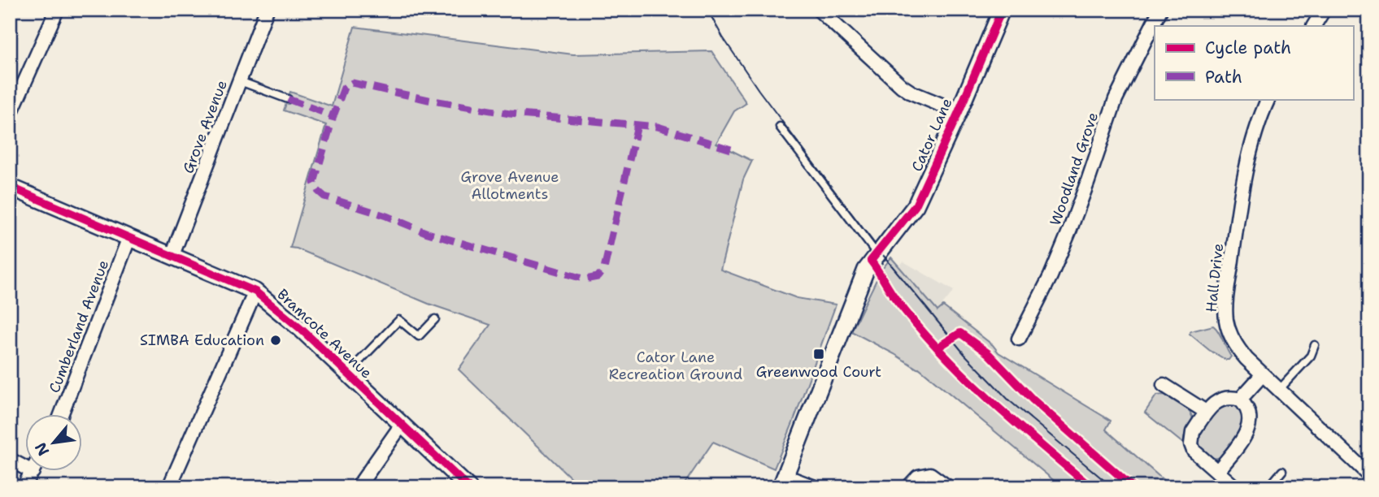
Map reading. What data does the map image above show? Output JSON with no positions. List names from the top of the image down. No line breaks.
{"streets":{"street":["Grove Avenue","Cator Lane","Woodland Grove","Hall Drive","Cumberland Avenue","Bramcote Avenue"]},"crossings":[["Grove Avenue","Bramcote Avenue"],["Cumberland Avenue","Bramcote Avenue"]],"parks":["Grove Avenue Allotments","Cator Lane Recreation Ground"],"places":{"other":["SIMBA Education"],"transit":["Greenwood Court"]},"legend":["Cycle path","Path"],"north":"bottom left"}
